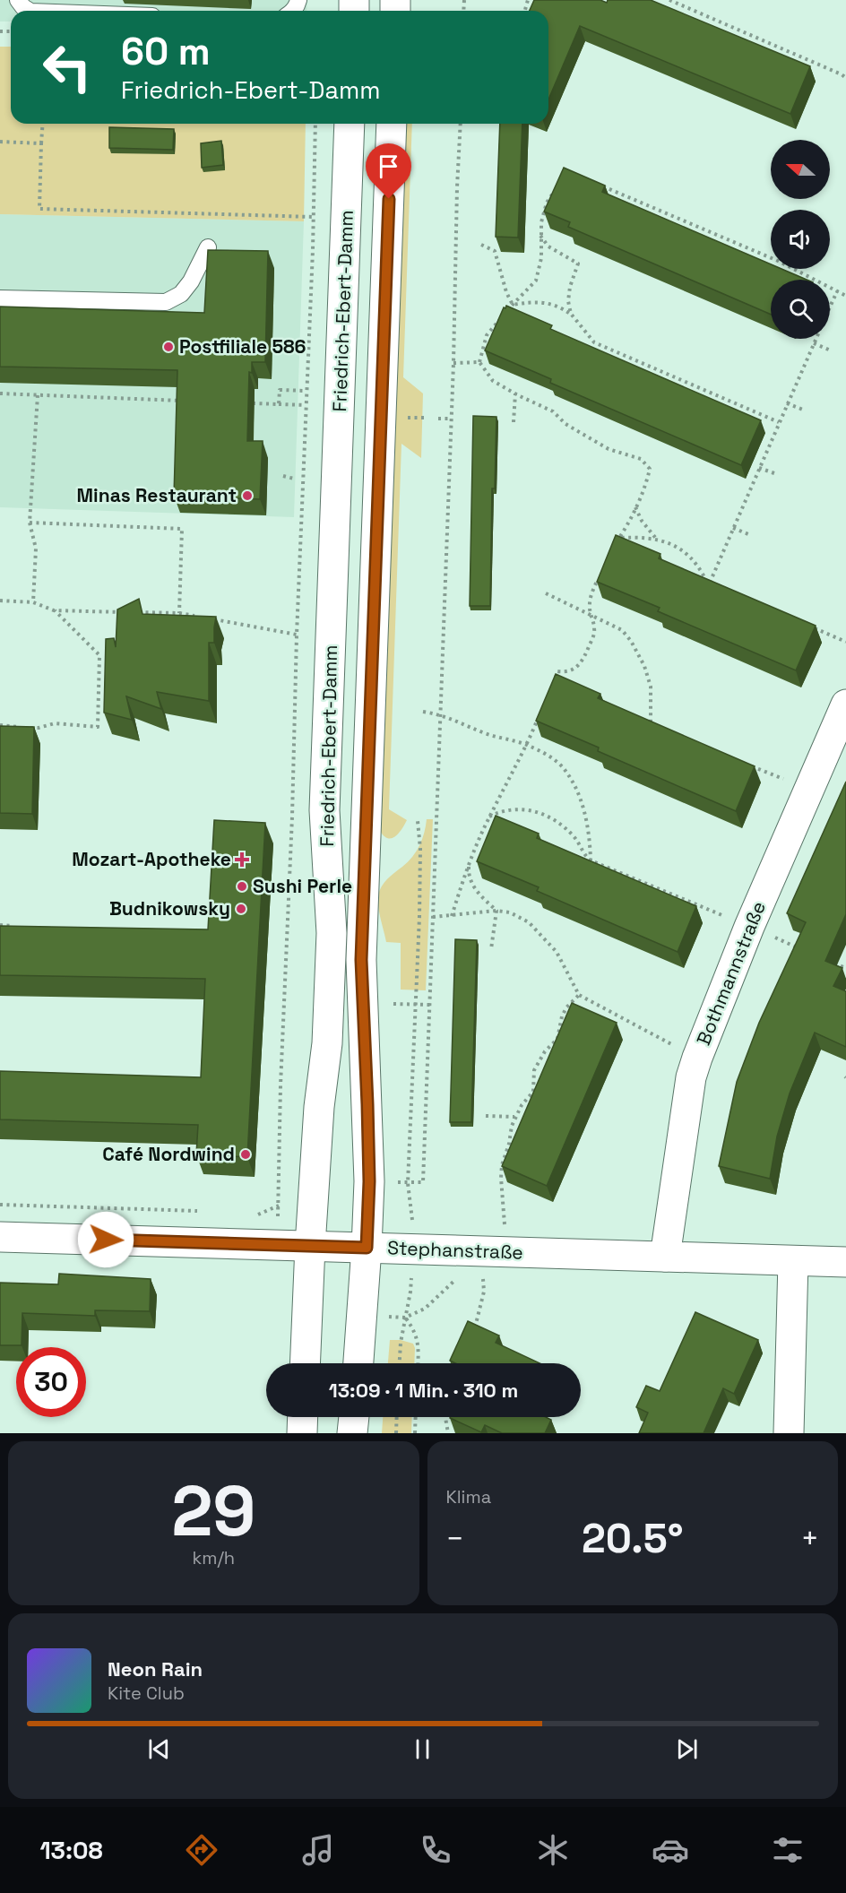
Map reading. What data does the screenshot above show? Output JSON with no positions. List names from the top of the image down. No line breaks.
{"streets":{"main road":["Friedrich-Ebert-Damm","Bothmannstraße","Stephanstraße"]},"crossings":[["Friedrich-Ebert-Damm","Stephanstraße"],["Bothmannstraße","Stephanstraße"]],"places":{"other":["Postfiliale 586","Minas Restaurant","Sushi Perle","Budnikowsky","Café Nordwind"],"health":["Mozart-Apotheke"]},"north":"left","page":{"turn":["60 m","Friedrich-Ebert-Damm"],"limit":"30","trip":"13:09 · 1 Min. · 310 m","tile":[["29","km/h"],"Klima"],"heat":["−","20.5°","+"],"song":["Neon Rain","Kite Club"],"tabs":"13:08"}}
